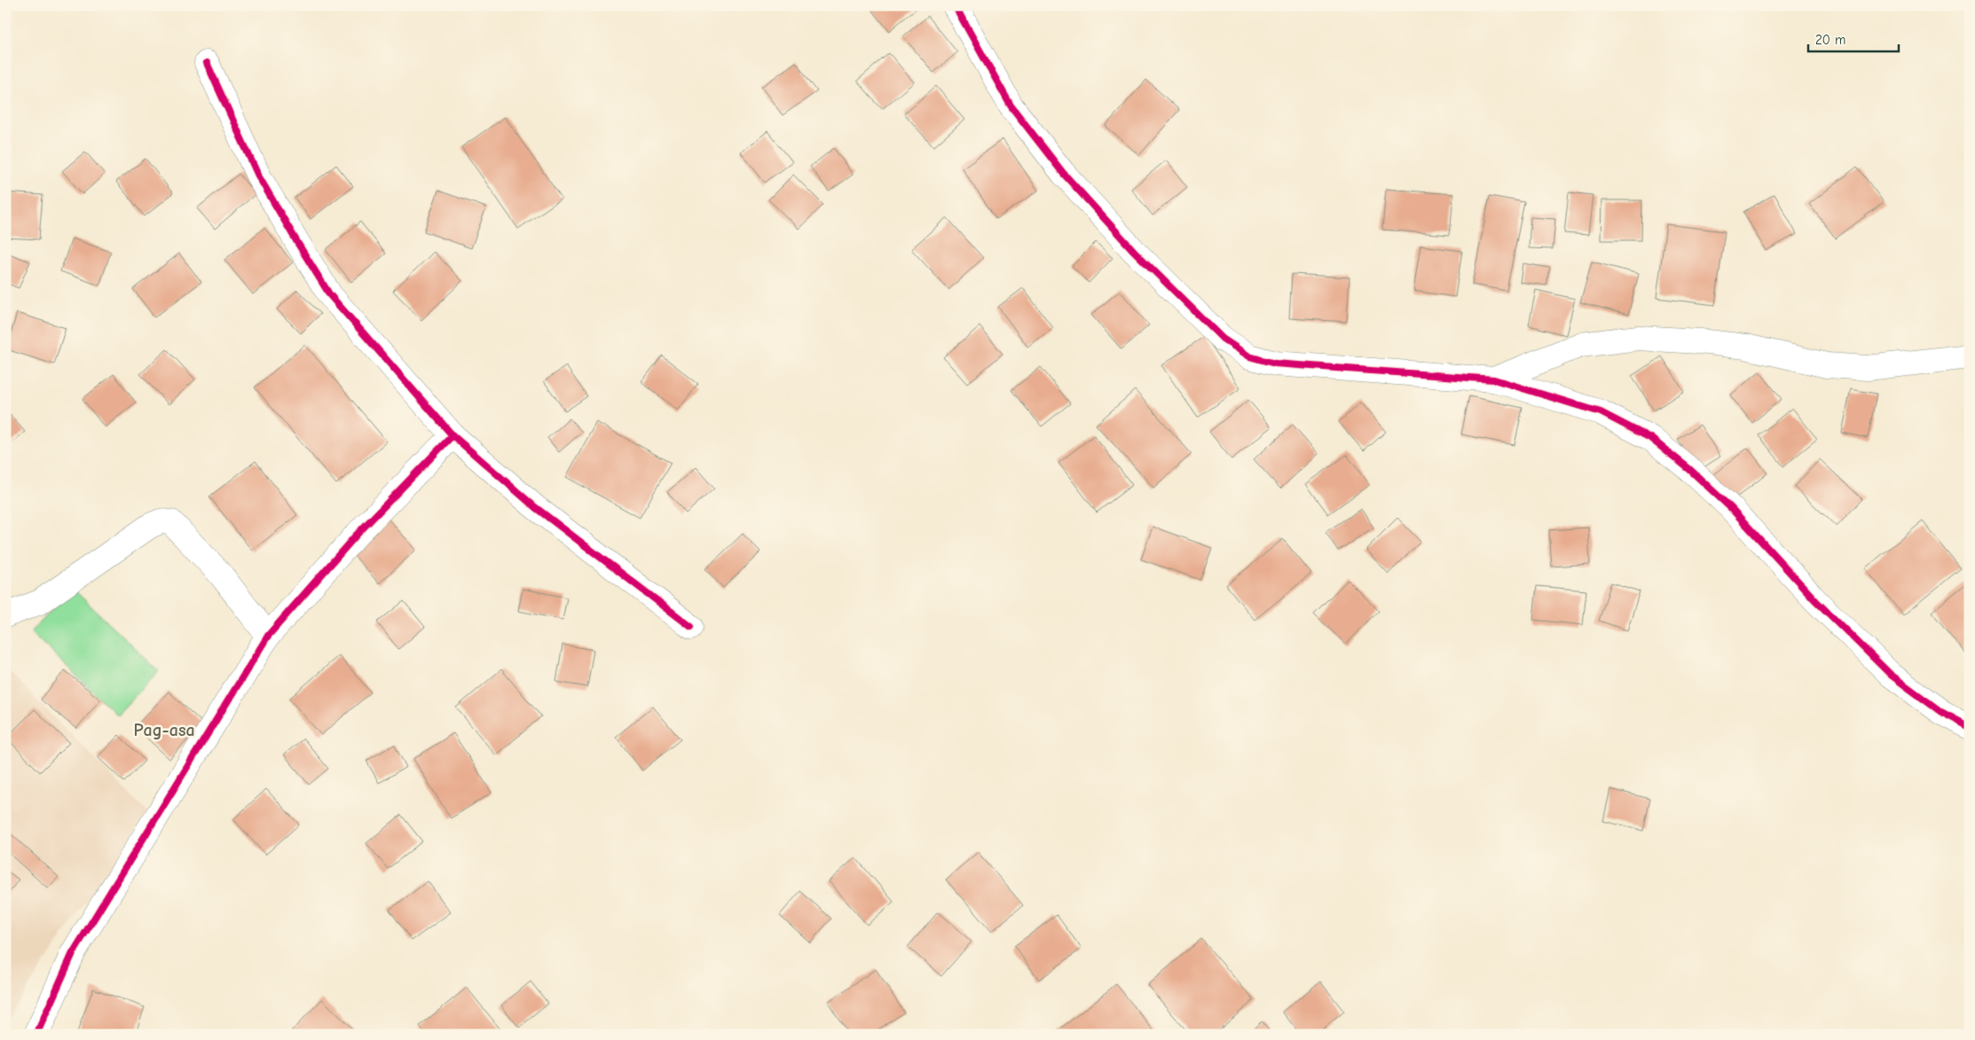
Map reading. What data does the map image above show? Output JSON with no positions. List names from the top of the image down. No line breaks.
{"districts":["Pag-asa"],"scale_bar":"20 m"}
